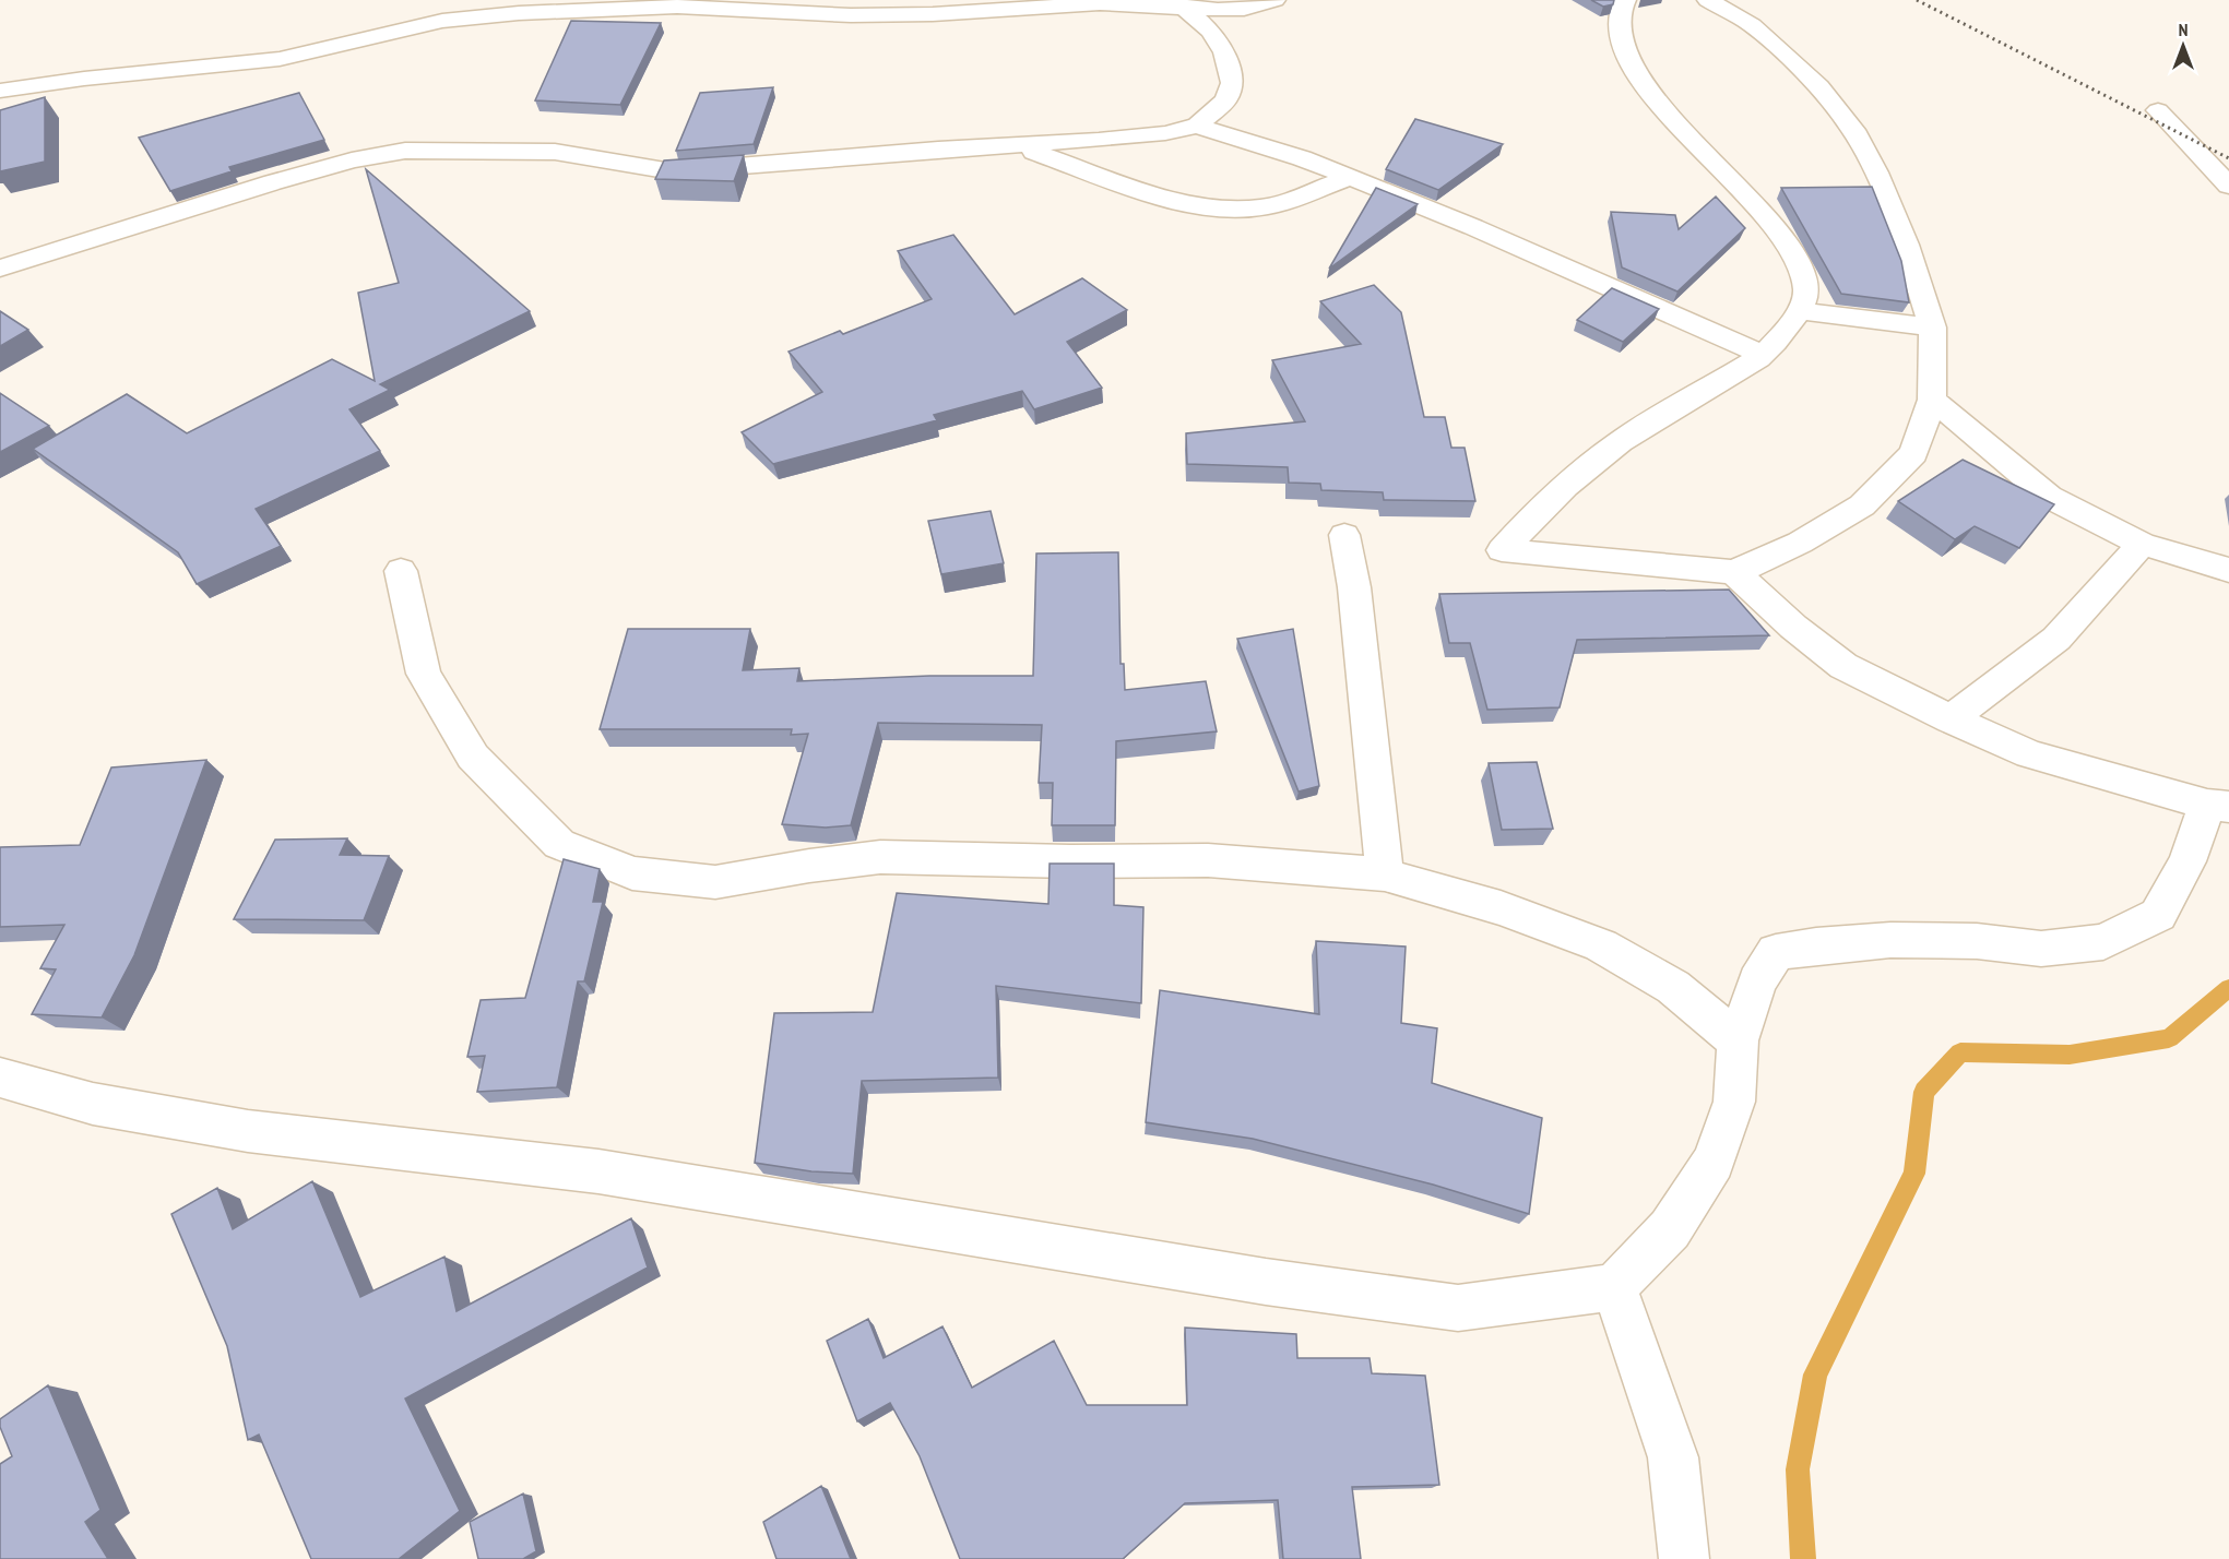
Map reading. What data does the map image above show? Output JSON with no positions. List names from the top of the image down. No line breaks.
{"north":"top"}
